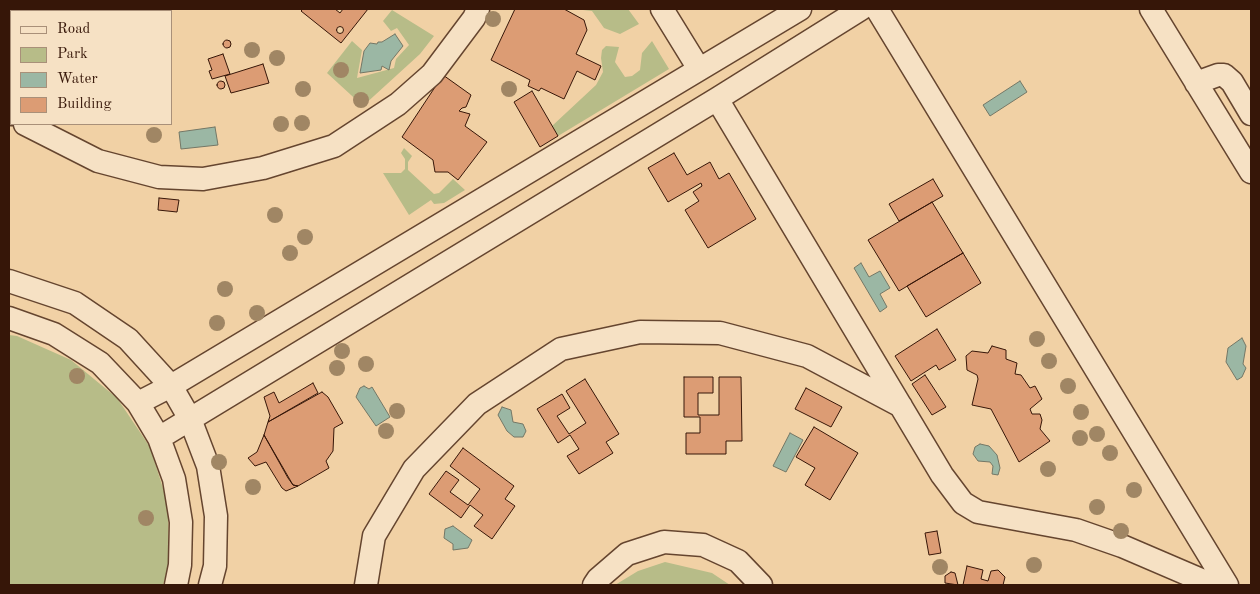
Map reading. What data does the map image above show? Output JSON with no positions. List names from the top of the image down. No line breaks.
{"legend":["Road","Park","Water","Building"]}
